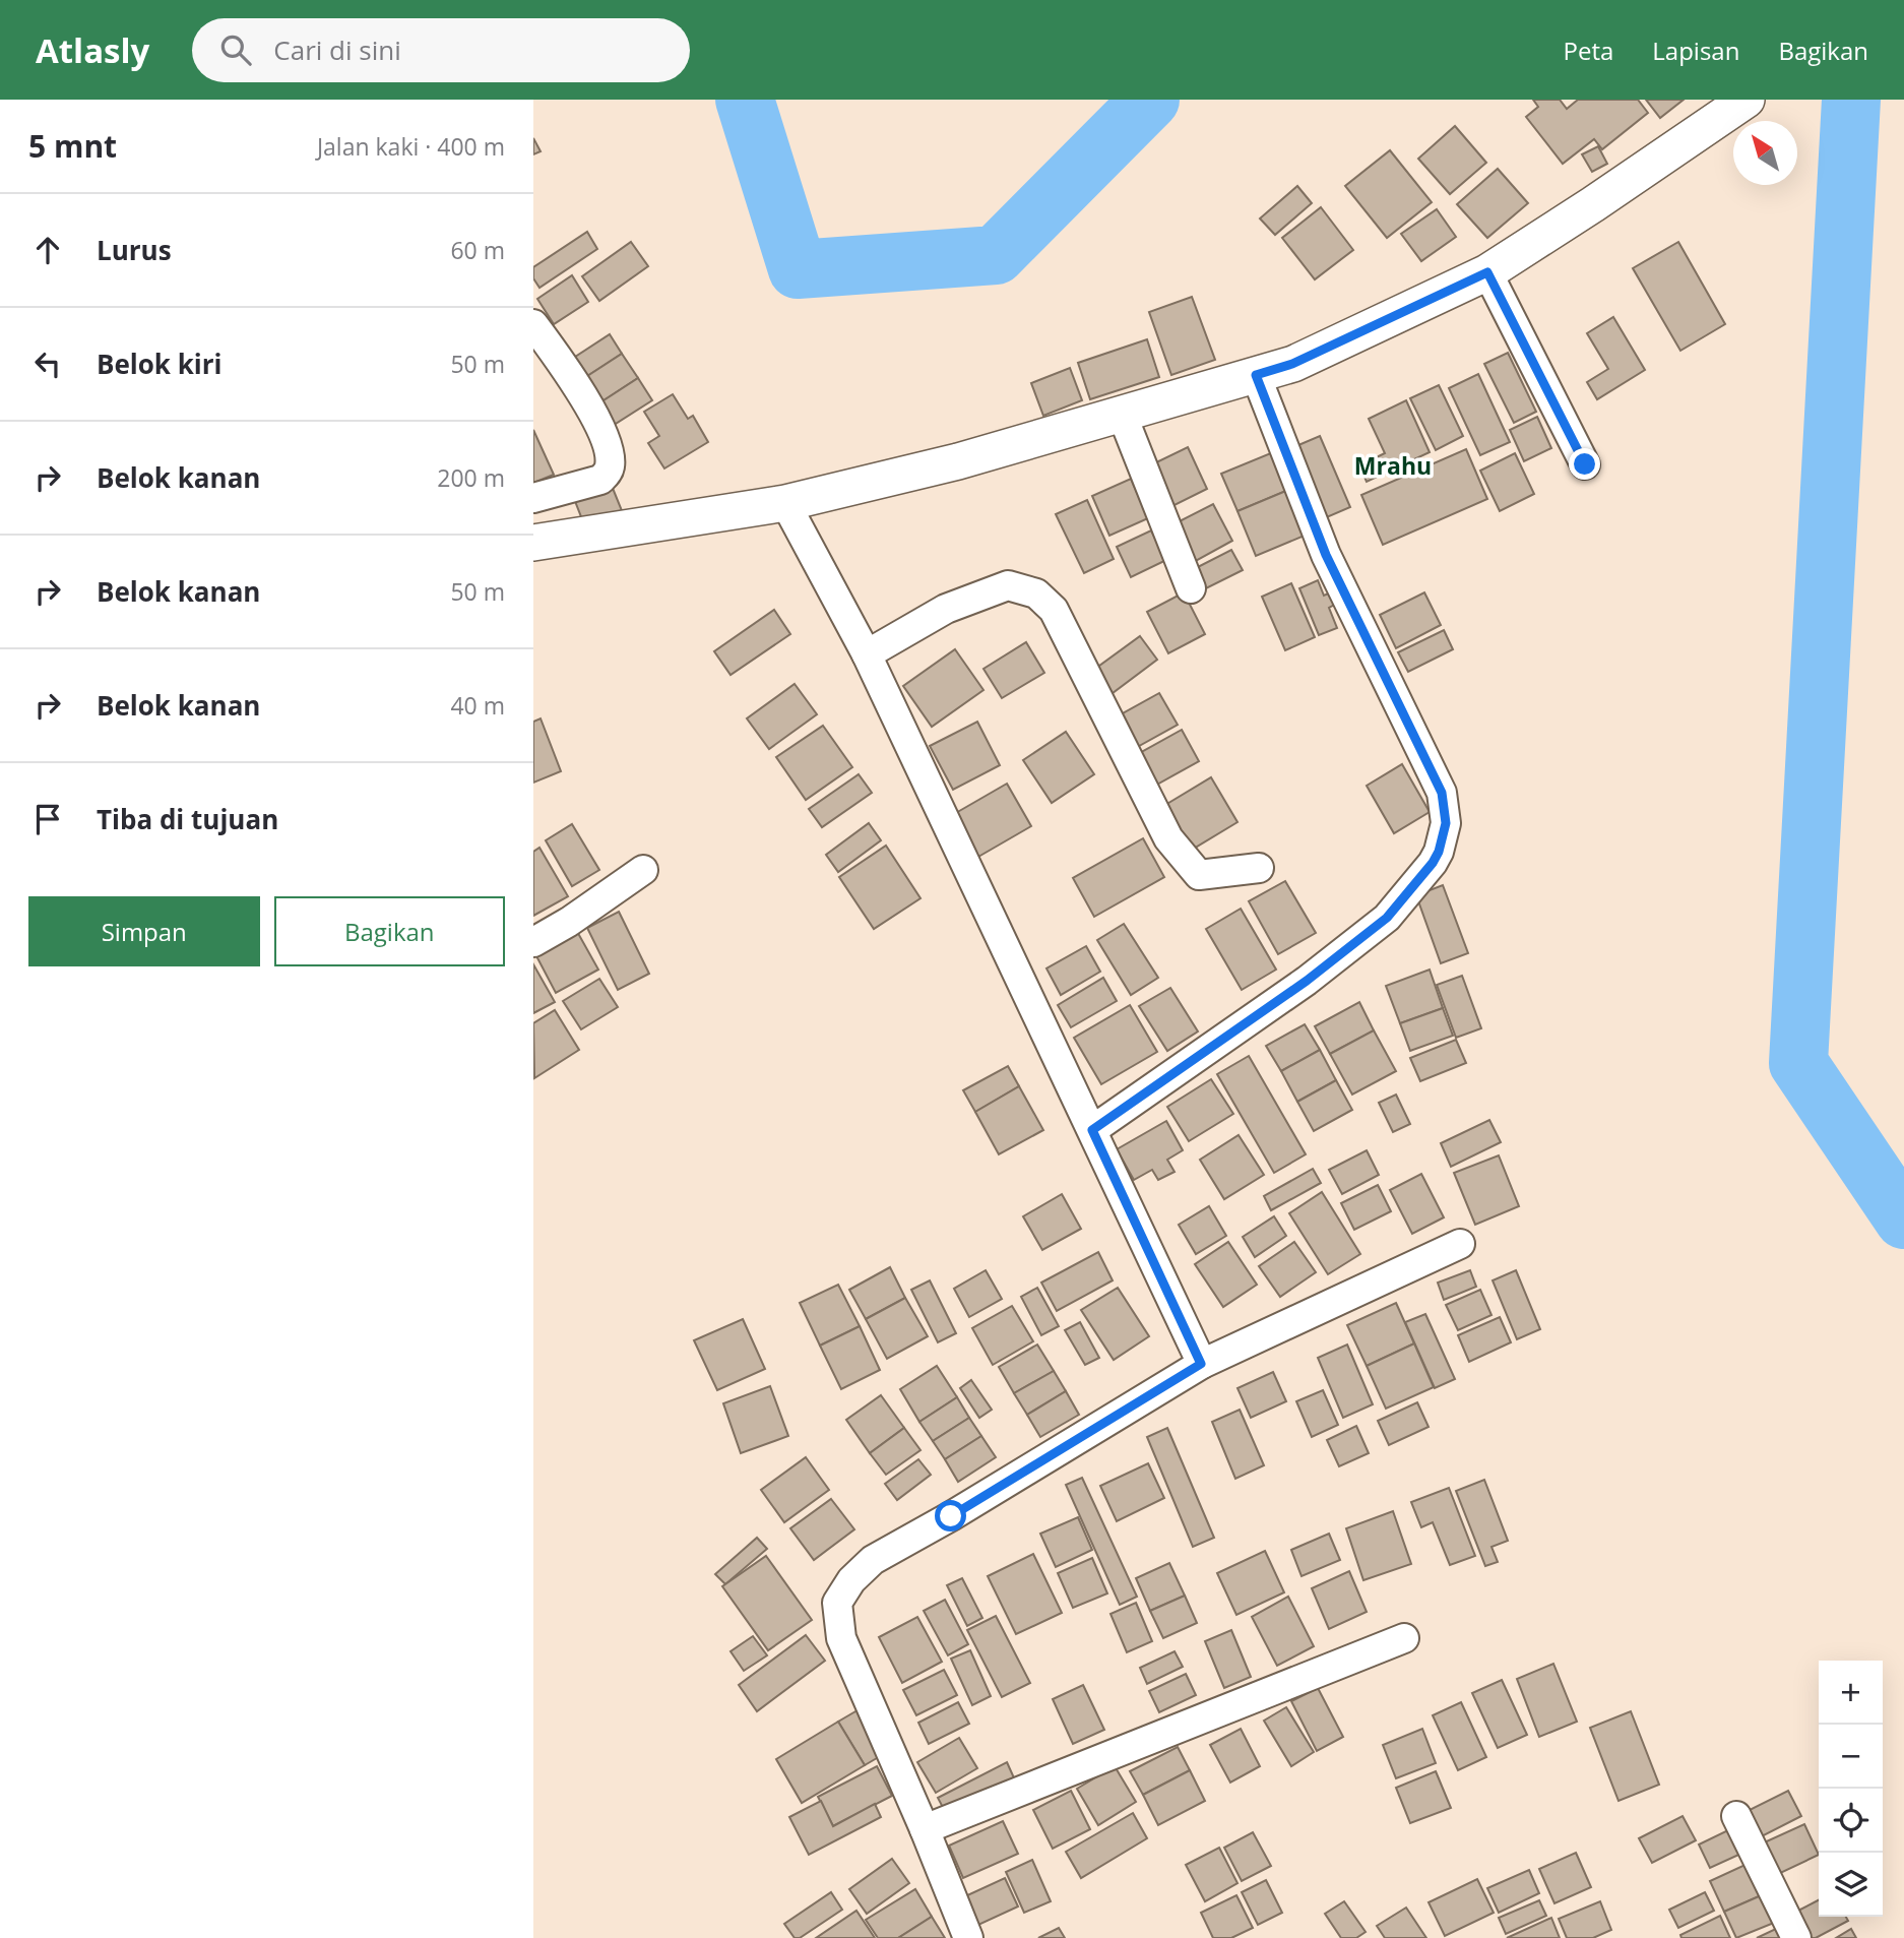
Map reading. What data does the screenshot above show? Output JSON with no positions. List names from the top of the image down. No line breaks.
{"districts":["Mrahu"],"north":"top left","page":{"header":"Atlasly","search":"Cari di sini","nav":["Peta","Lapisan","Bagikan"],"heading":["5 mnt","Jalan kaki · 400 m"],"list":[["Lurus","60 m"],["Belok kiri","50 m"],["Belok kanan","200 m"],["Belok kanan","50 m"],["Belok kanan","40 m"],"Tiba di tujuan"],"buttons":["Simpan","Bagikan"],"map_buttons":["+","−"]}}
